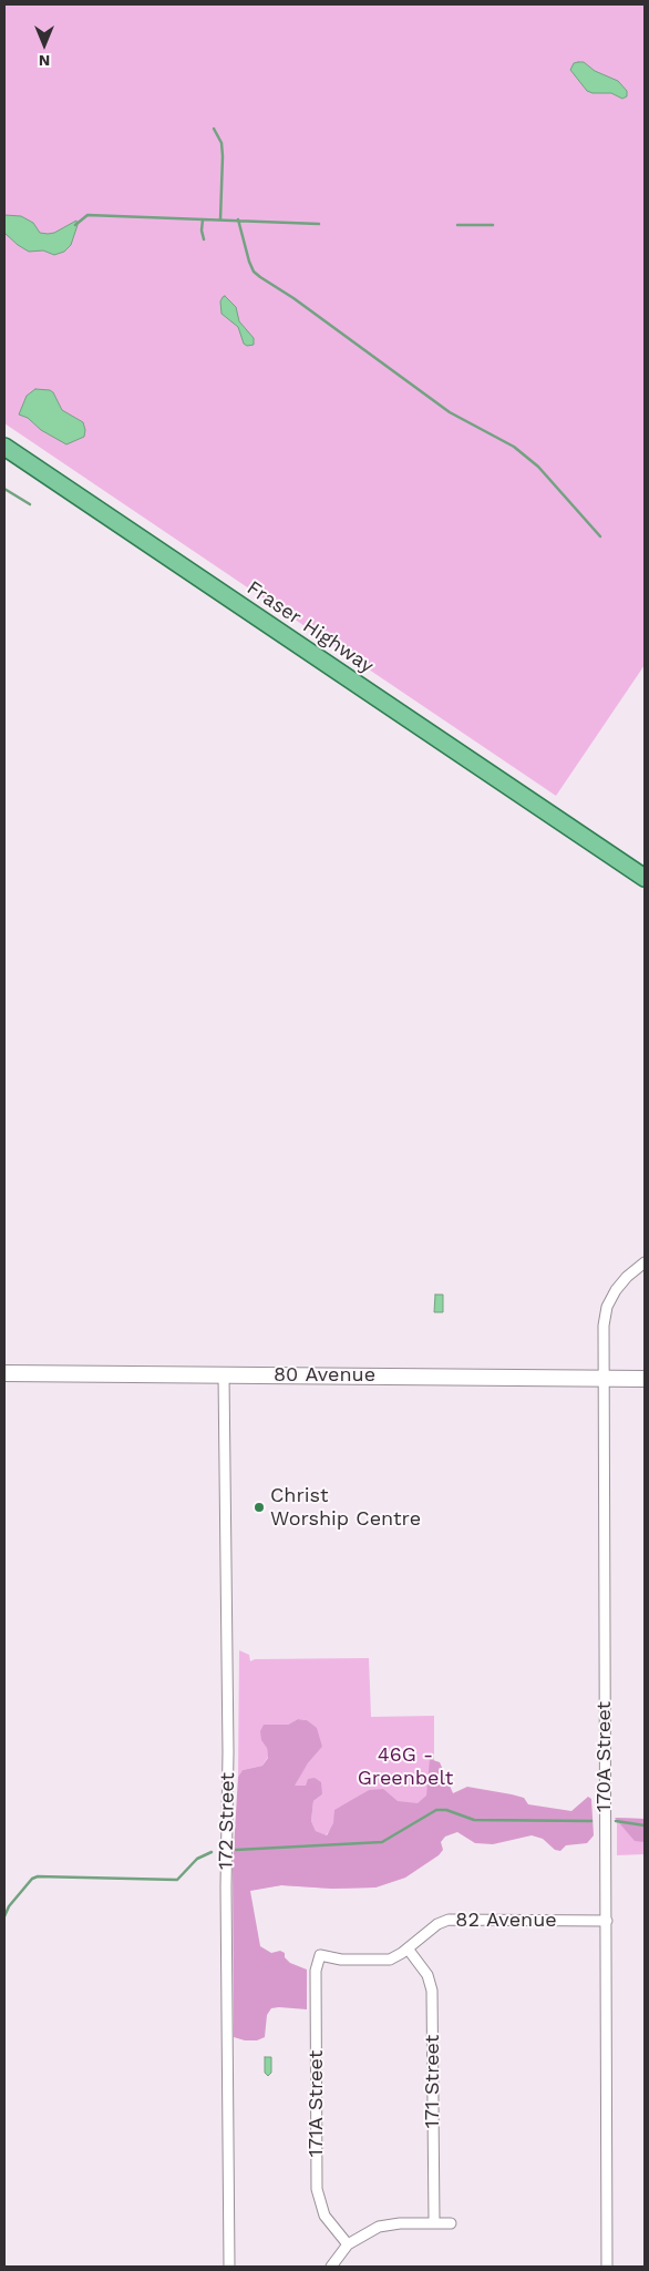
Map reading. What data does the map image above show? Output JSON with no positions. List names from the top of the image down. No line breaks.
{"streets":{"main road":["Fraser Highway","80 Avenue"],"street":["170A Street","172 Street","82 Avenue","171 Street","171A Street"]},"crossings":[["80 Avenue","170A Street"],["80 Avenue","172 Street"],["170A Street","82 Avenue"],["82 Avenue","171 Street"],["82 Avenue","171A Street"]],"parks":["46G - Greenbelt"],"places":["Christ Worship Centre"],"north":"bottom"}
